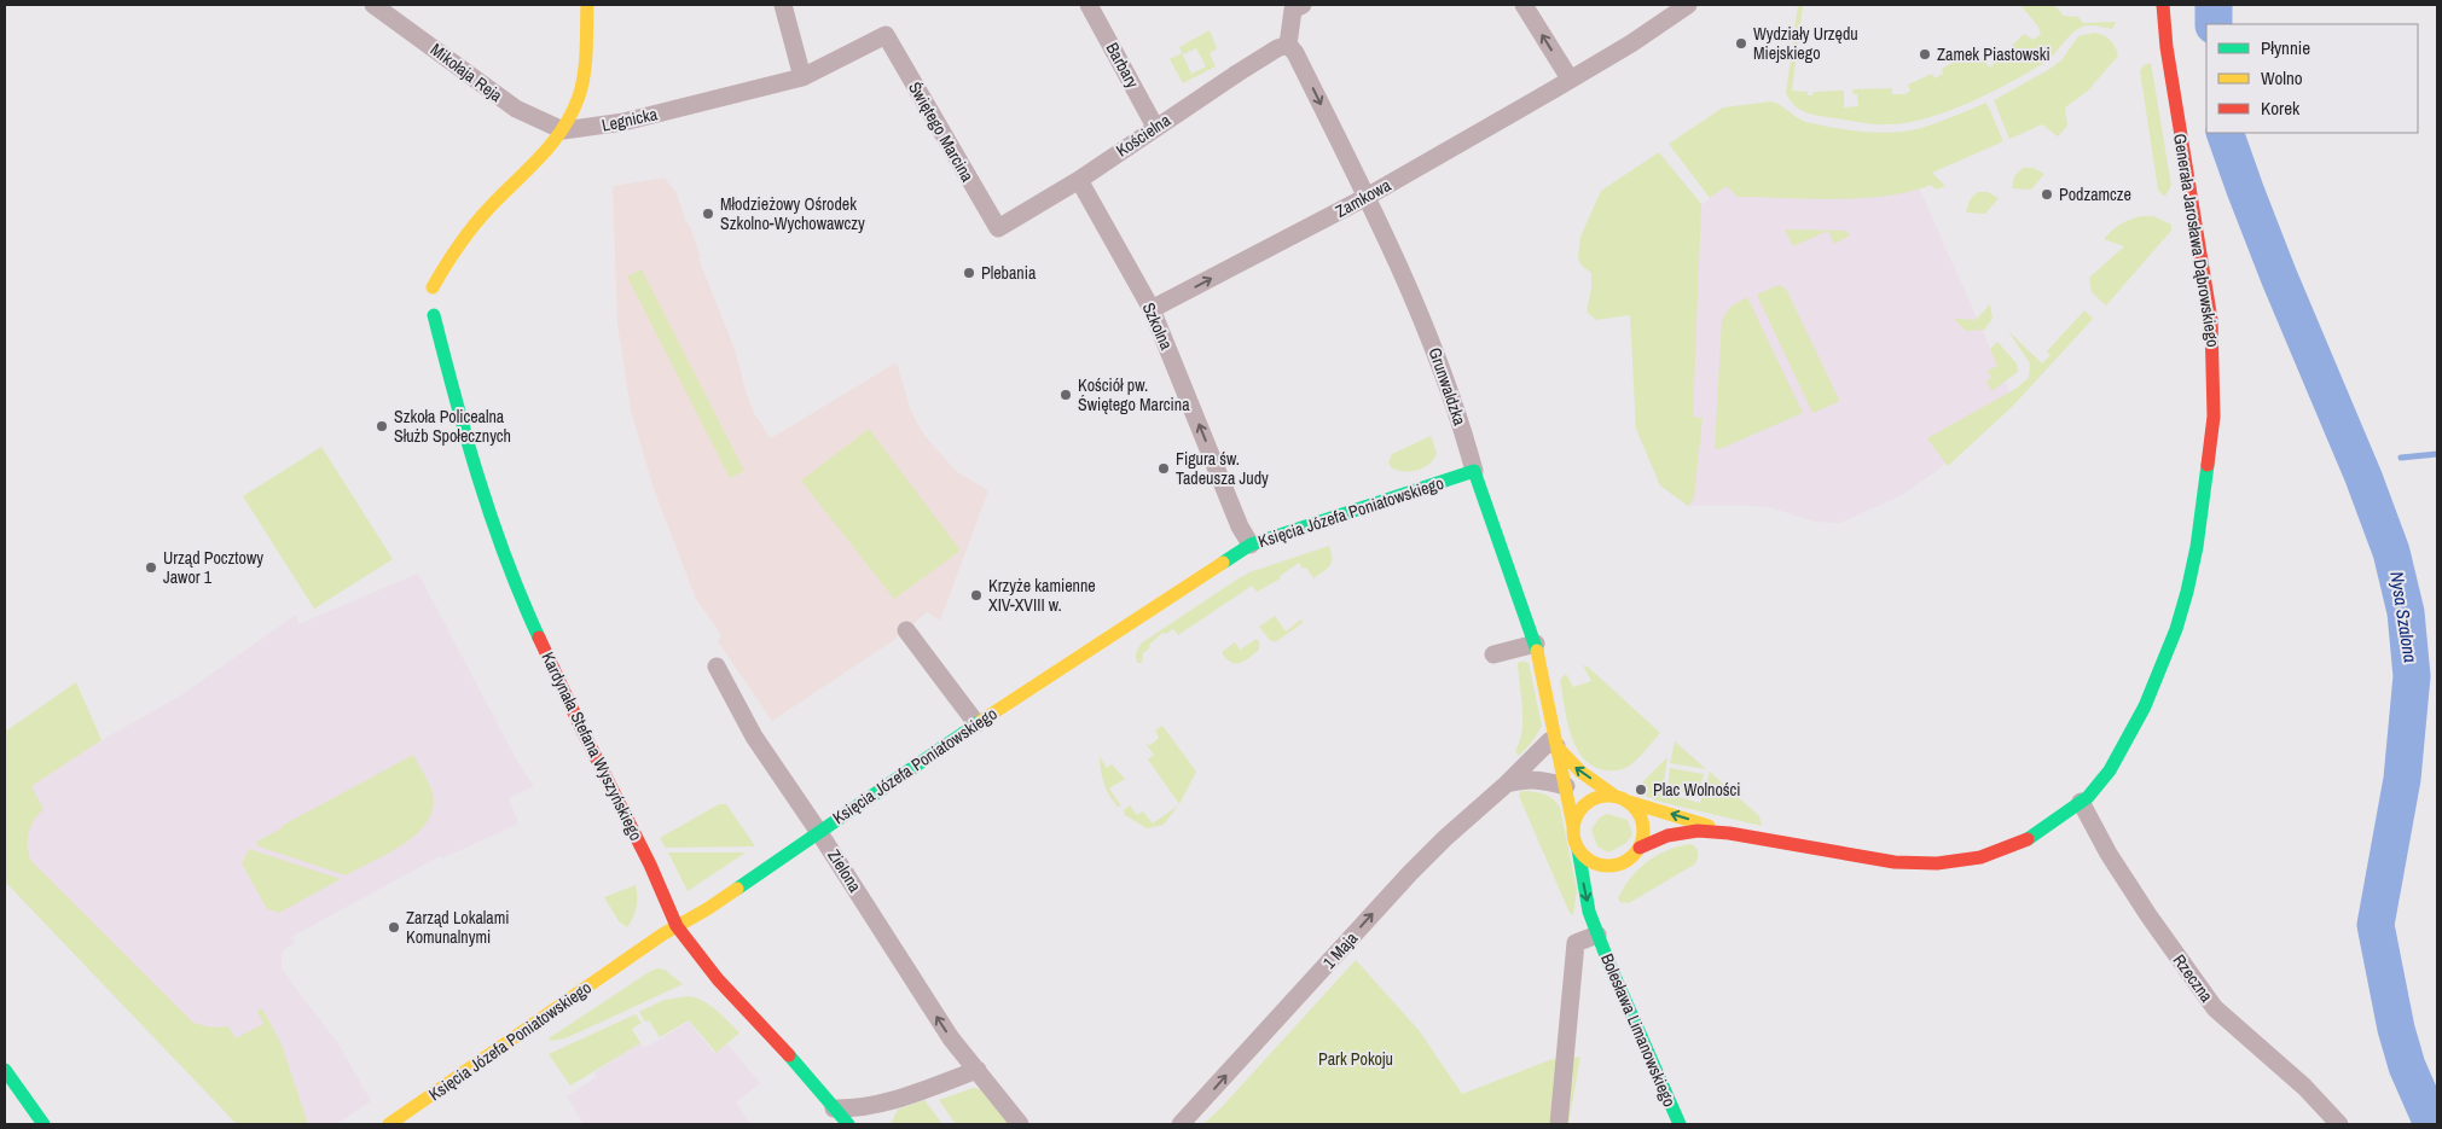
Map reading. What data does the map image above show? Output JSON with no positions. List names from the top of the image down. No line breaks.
{"streets":{"street":["Barbary","Mikołaja Reja","Legnicka","Świętego Marcina","Kościelna","Zamkowa","Generała Jarosława Dąbrowskiego","Szkolna","Grunwaldzka","Księcia Józefa Poniatowskiego","Kardynała Stefana Wyszyńskiego","Zielona","1 Maja","Rzeczna","Bolesława Limanowskiego"]},"crossings":[["Barbary","Kościelna"],["Mikołaja Reja","Legnicka"],["Legnicka","Świętego Marcina"],["Świętego Marcina","Kościelna"],["Kościelna","Szkolna"],["Kościelna","Grunwaldzka"],["Zamkowa","Szkolna"],["Zamkowa","Grunwaldzka"],["Generała Jarosława Dąbrowskiego","Rzeczna"],["Szkolna","Księcia Józefa Poniatowskiego"],["Grunwaldzka","Księcia Józefa Poniatowskiego"],["Grunwaldzka","1 Maja"],["Księcia Józefa Poniatowskiego","Kardynała Stefana Wyszyńskiego"],["Księcia Józefa Poniatowskiego","Zielona"]],"one_way":["Zamkowa","Szkolna","Zielona","1 Maja"],"water":["Nysa Szalona"],"parks":["Park Pokoju"],"places":["Wydziały Urzędu Miejskiego","Zamek Piastowski","Podzamcze","Młodzieżowy Ośrodek Szkolno-Wychowawczy","Plebania","Kościół pw. Świętego Marcina","Szkoła Policealna Służb Społecznych","Figura św. Tadeusza Judy","Urząd Pocztowy Jawor 1","Krzyże kamienne XIV-XVIII w.","Plac Wolności","Zarząd Lokalami Komunalnymi"],"legend":["Płynnie","Wolno","Korek"]}
